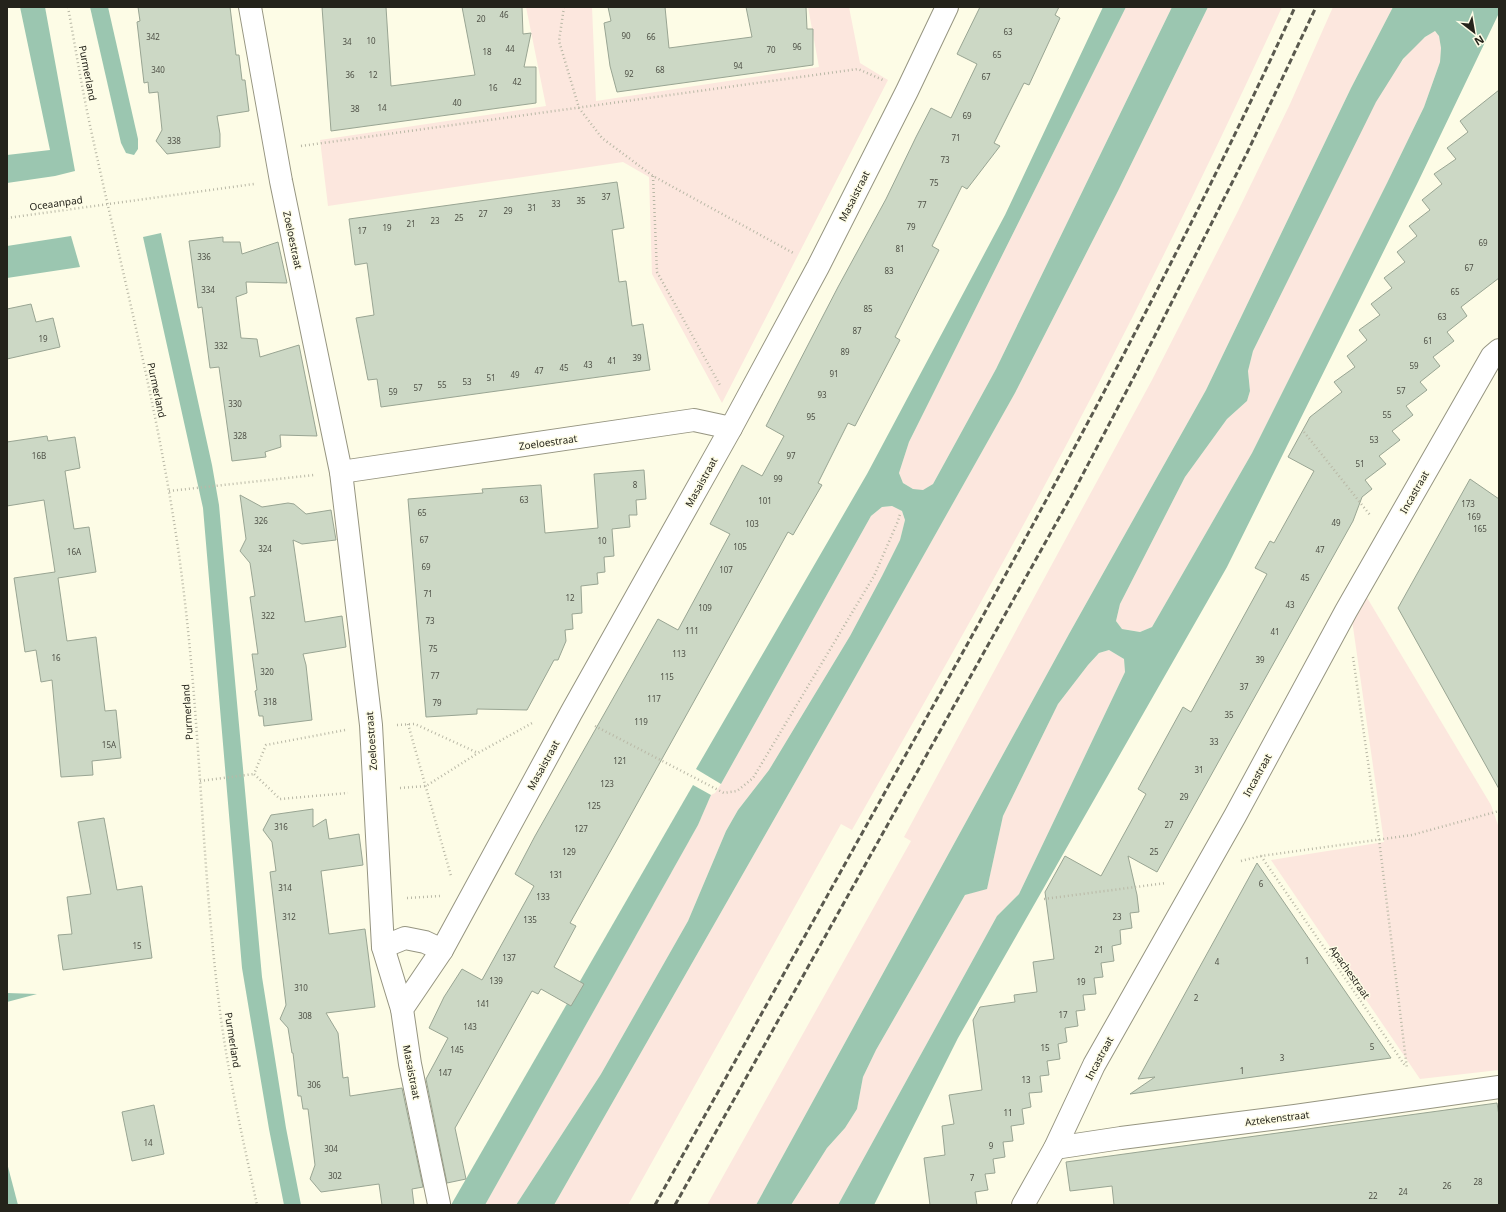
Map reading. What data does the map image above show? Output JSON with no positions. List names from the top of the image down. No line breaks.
{"streets":{"street":["Masaistraat","Zoeloestraat","Incastraat","Aztekenstraat"],"path":["Purmerland","Oceaanpad","Apachestraat"]},"crossings":[["Purmerland","Oceaanpad"],["Masaistraat","Zoeloestraat"],["Oceaanpad","Zoeloestraat"],["Incastraat","Aztekenstraat"],["Apachestraat","Aztekenstraat"]],"house_numbers":["46","20","63","90","342","66","10","34","96","44","70","18","65","94","340","68","92","36","12","67","42","16","40","14","38","69","71","338","73","75","37","35","33","77","31","29","27","25","23","21","79","19","17","69","81","336","67","83","334","65","85","63","87","19","61","332","89","39","41","43","59","45","47","91","49","51","53","55","57","57","59","93","330","55","95","328","53","16B","97","51","99","8","63","101","173","65","169","326","49","103","165","67","10","105","324","47","16A","69","107","45","71","12","43","109","322","73","111","41","75","113","16","39","320","77","115","37","117","318","79","35","119","33","15A","121","31","123","29","125","27","316","127","129","25","131","6","314","133","312","23","135","15","21","137","1","4","139","19","310","2","141","17","308","143","5","15","145","3","1","147","13","306","11","14","9","304","302","7","28","26","24","22"],"north":"bottom right"}
